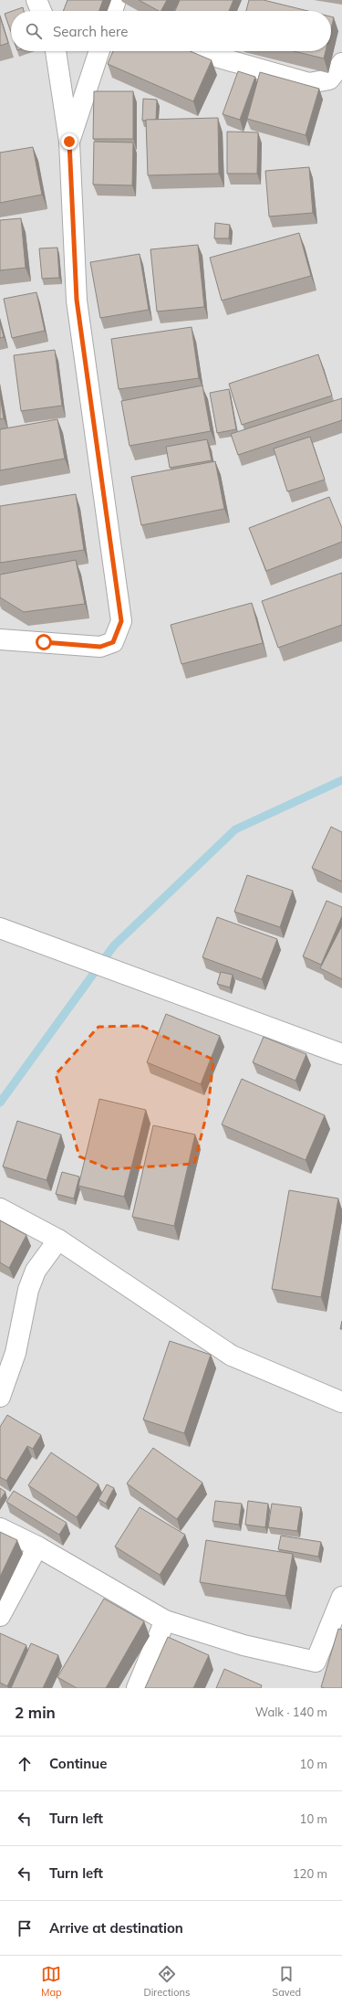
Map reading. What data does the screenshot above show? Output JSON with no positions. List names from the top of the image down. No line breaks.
{"page":{"search":"Search here","heading":["2 min","Walk · 140 m"],"list":[["Continue","10 m"],["Turn left","10 m"],["Turn left","120 m"],"Arrive at destination"],"nav":["Map","Directions","Saved"]}}
